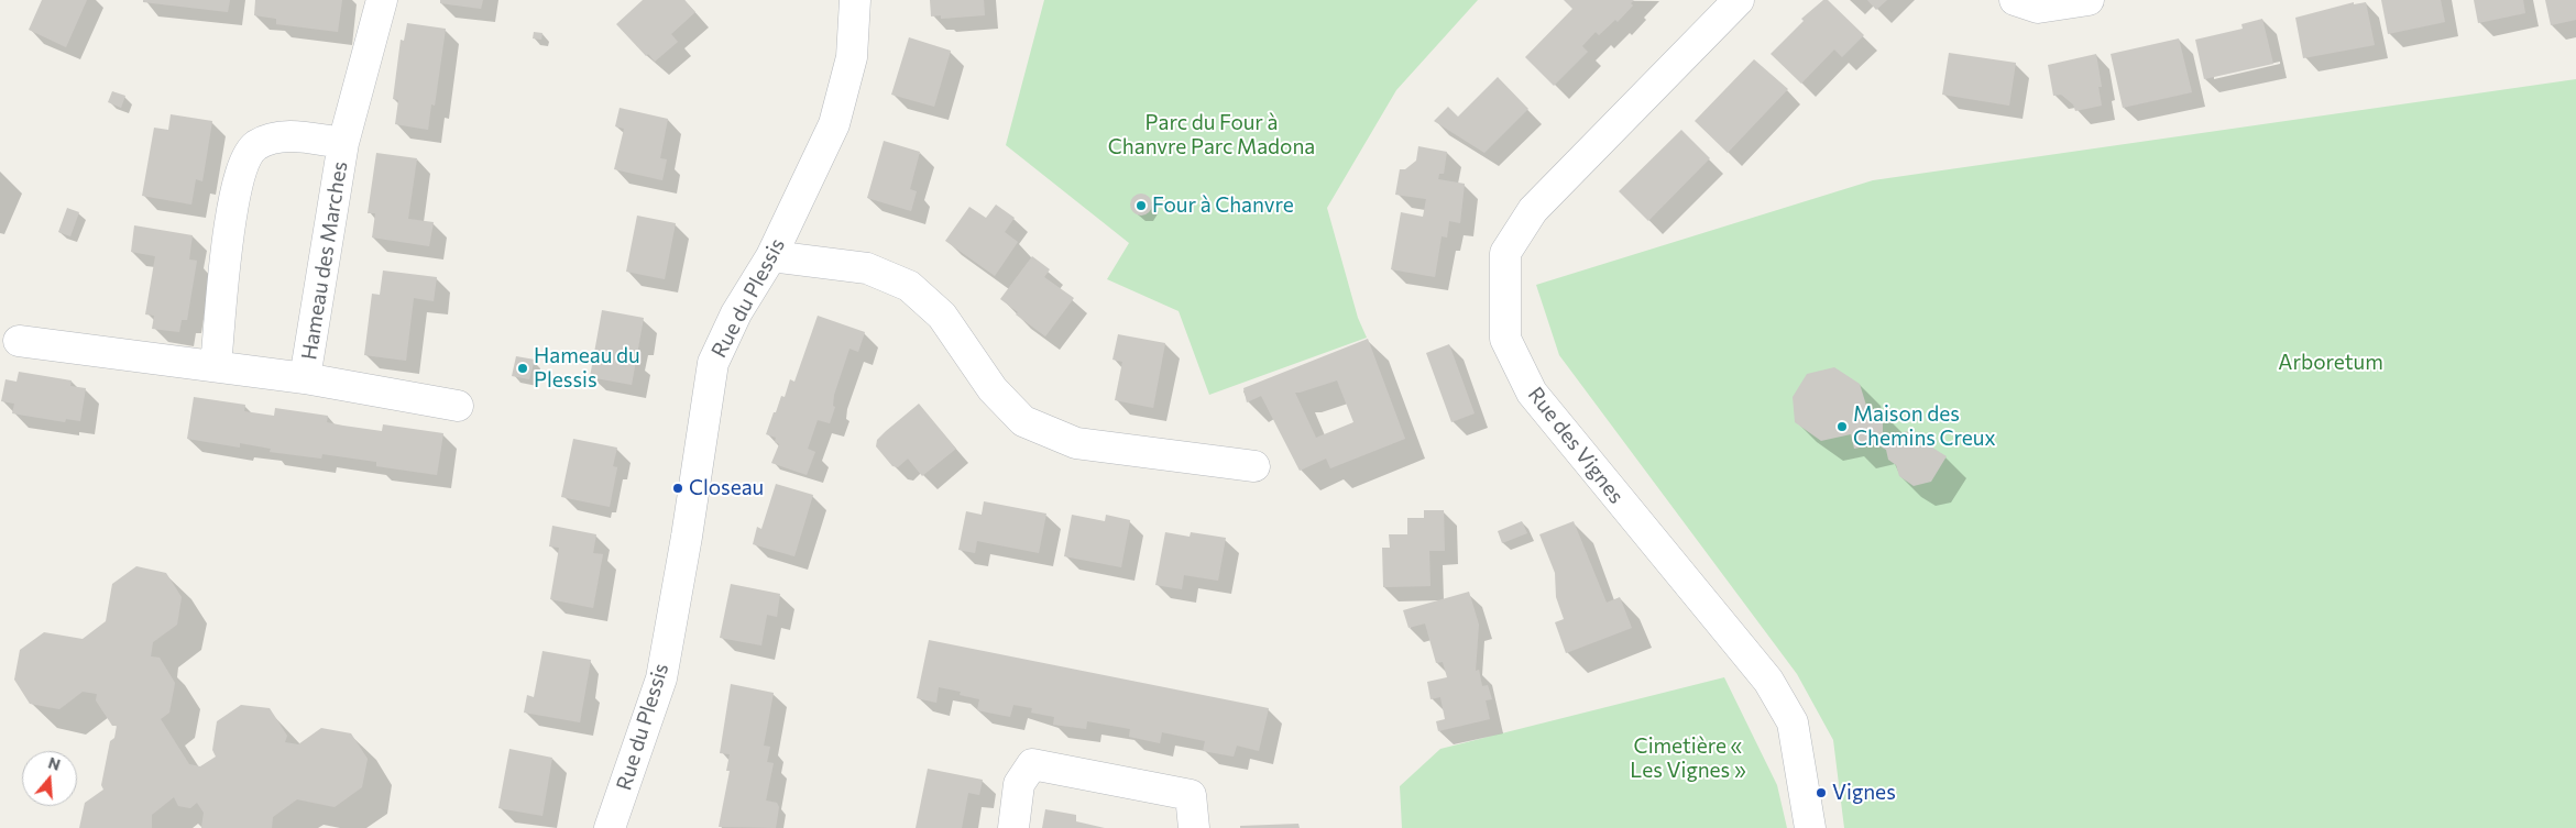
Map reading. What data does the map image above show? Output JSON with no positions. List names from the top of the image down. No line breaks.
{"streets":{"street":["Hameau des Marches","Rue du Plessis","Rue des Vignes"]},"parks":["Parc du Four à Chanvre Parc Madona","Arboretum","Cimetière « Les Vignes »"],"places":["Four à Chanvre","Hameau du Plessis","Maison des Chemins Creux","Closeau","Vignes"],"north":"top"}
